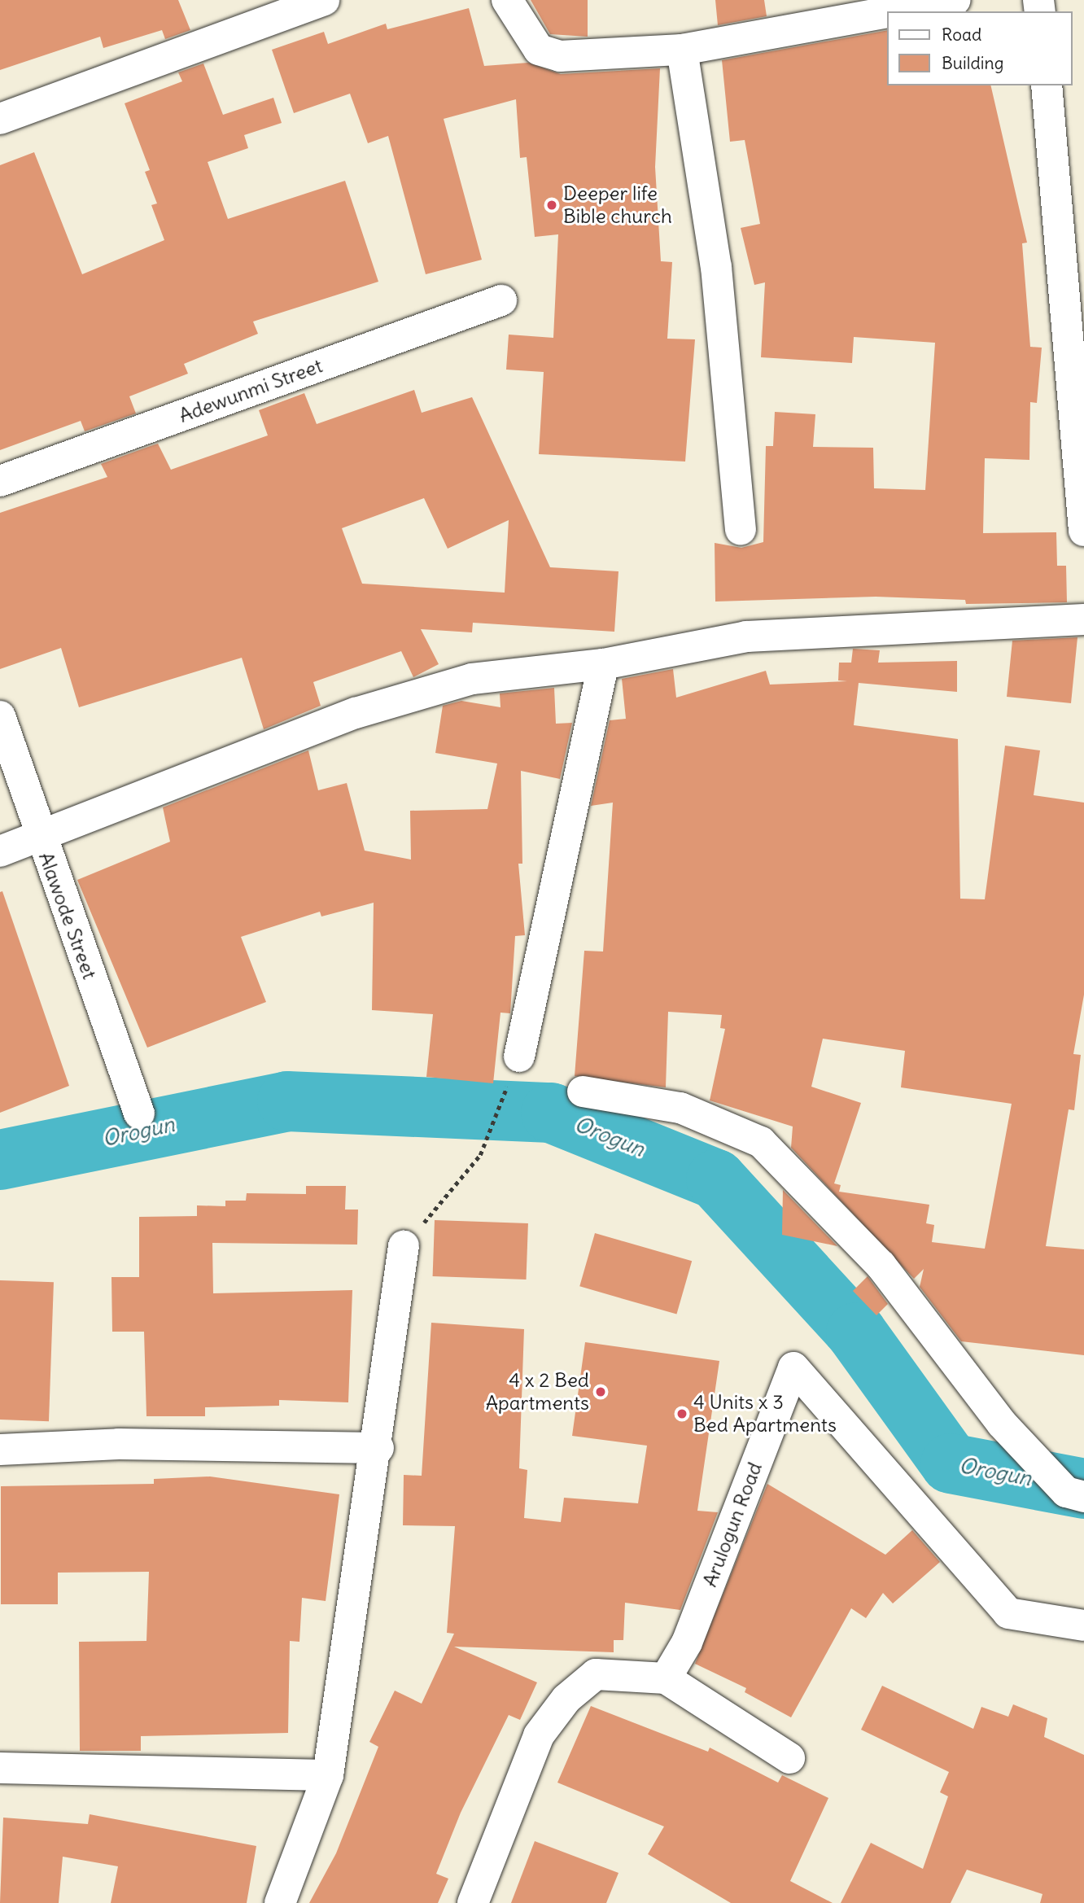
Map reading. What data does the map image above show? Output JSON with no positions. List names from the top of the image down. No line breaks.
{"streets":{"street":["Adewunmi Street","Alawode Street","Arulogun Road"]},"water":["Orogun"],"places":["Deeper life Bible church","4 x 2 Bed Apartments","4 Units x 3 Bed Apartments"],"legend":["Road","Building"]}
